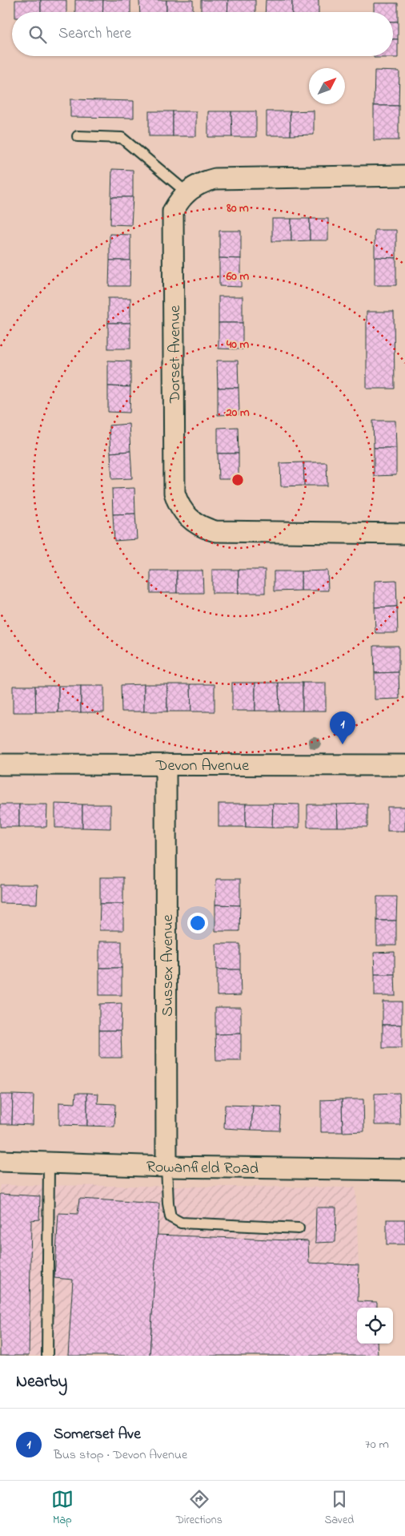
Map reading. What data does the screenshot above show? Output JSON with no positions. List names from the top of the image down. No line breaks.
{"streets":{"street":["Dorset Avenue","Devon Avenue","Sussex Avenue","Rowanfield Road"]},"crossings":[["Devon Avenue","Sussex Avenue"],["Sussex Avenue","Rowanfield Road"]],"north":"top right","page":{"search":"Search here","pins":"1","heading":"Nearby","list":[{"mark":"1","name":"Somerset Ave","note":"Bus stop · Devon Avenue","value":"70 m"}],"nav":["Map","Directions","Saved"]},"rings":["80 m","60 m","40 m","20 m"]}
